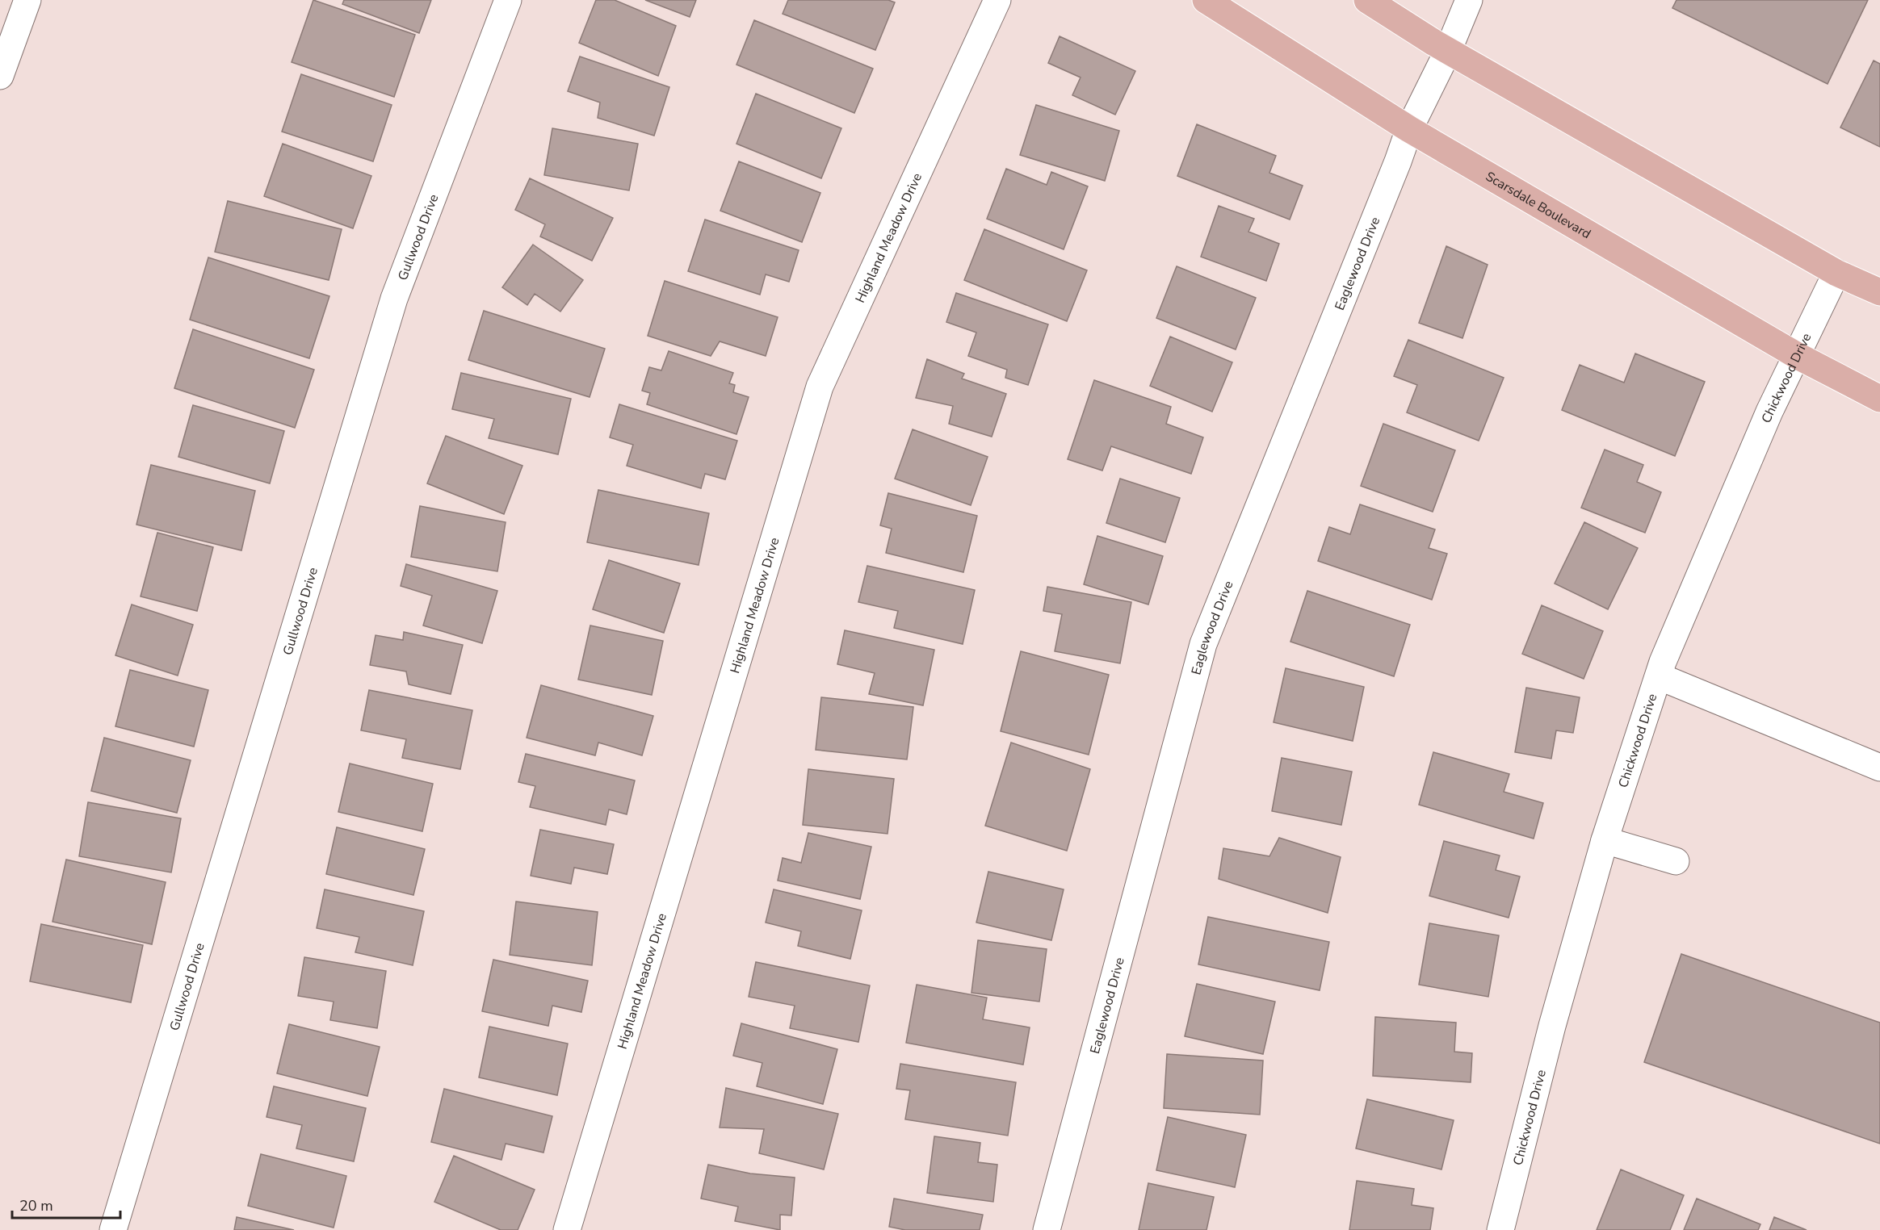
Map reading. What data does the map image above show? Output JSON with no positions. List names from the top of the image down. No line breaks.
{"streets":{"main road":["Scarsdale Boulevard"],"street":["Highland Meadow Drive","Gullwood Drive","Eaglewood Drive","Chickwood Drive"]},"crossings":[["Scarsdale Boulevard","Eaglewood Drive"],["Scarsdale Boulevard","Chickwood Drive"]],"scale_bar":"20 m"}
